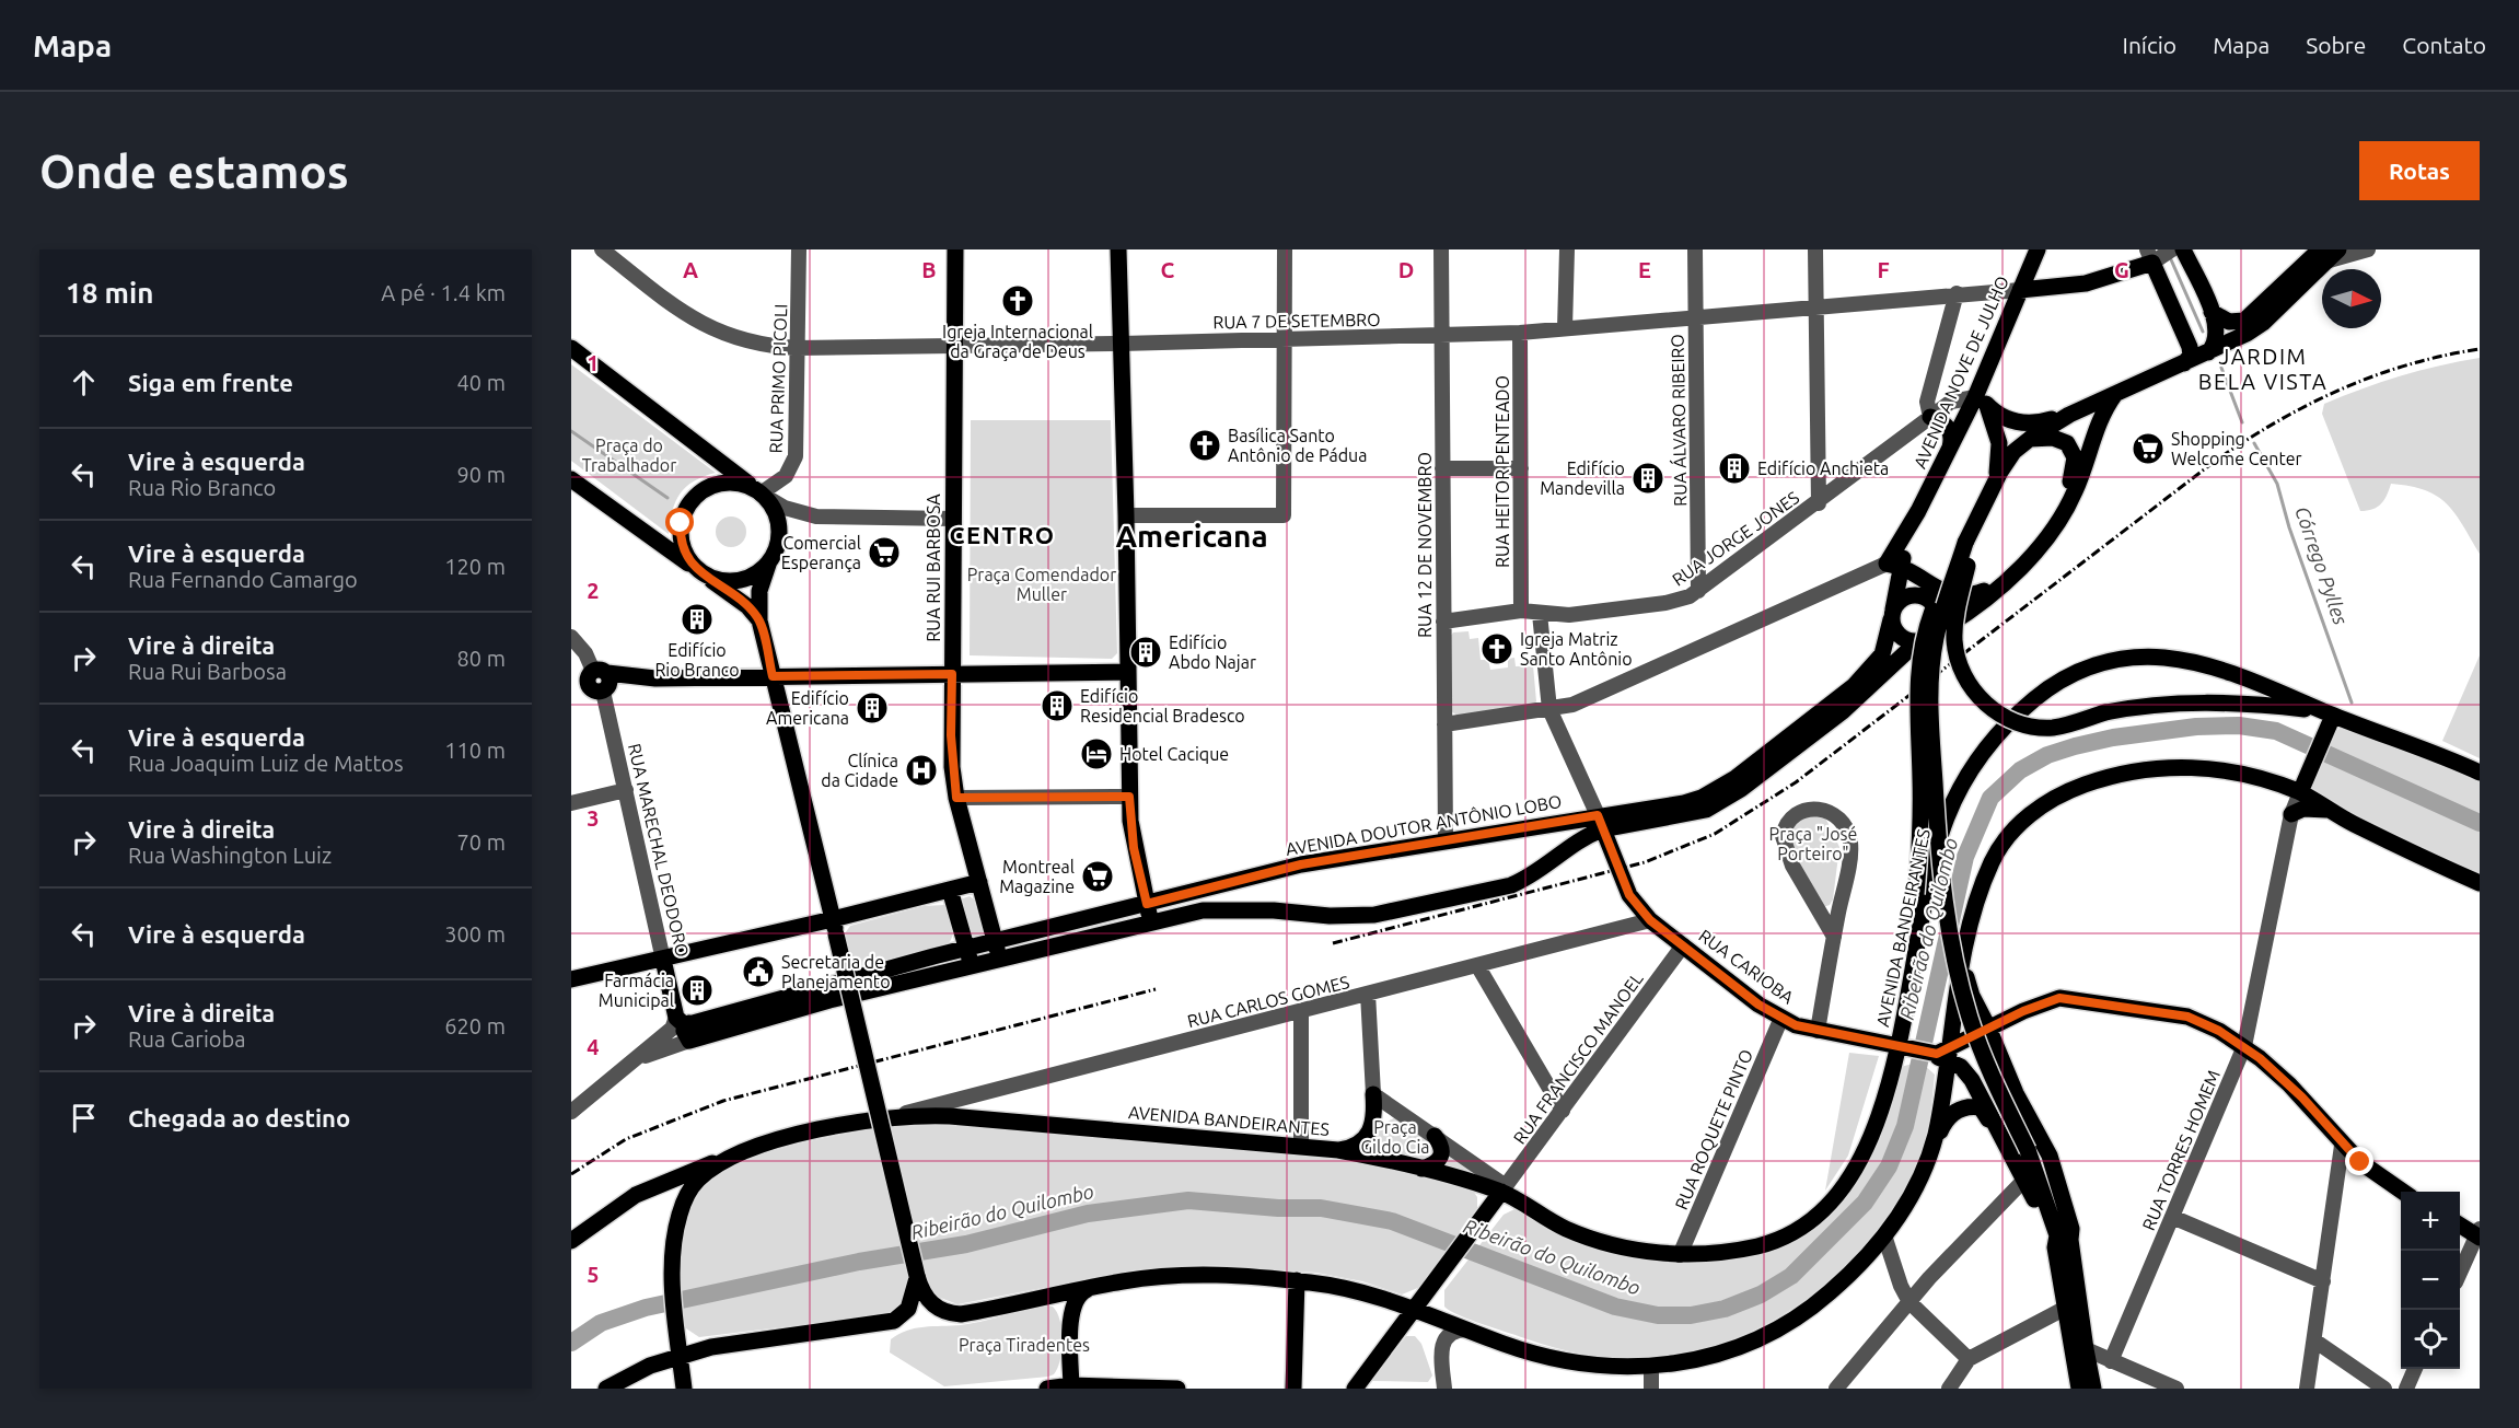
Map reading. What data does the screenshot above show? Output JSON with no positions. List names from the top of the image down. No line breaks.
{"streets":{"main road":["AVENIDA NOVE DE JULHO","RUA RUI BARBOSA","AVENIDA DOUTOR ANTÔNIO LOBO","RUA MARECHAL DEODORO","AVENIDA BANDEIRANTES","RUA CARIOBA"],"street":["RUA 7 DE SETEMBRO","RUA PRIMO PICOLI","RUA ÁLVARO RIBEIRO","RUA HEITOR PENTEADO","RUA JORGE JONES","RUA 12 DE NOVEMBRO","RUA CARLOS GOMES","RUA FRANCISCO MANOEL","RUA ROQUETE PINTO","RUA TORRES HOMEM"]},"crossings":[["RUA 7 DE SETEMBRO","AVENIDA NOVE DE JULHO"],["RUA 7 DE SETEMBRO","RUA PRIMO PICOLI"],["RUA 7 DE SETEMBRO","RUA ÁLVARO RIBEIRO"],["RUA 7 DE SETEMBRO","RUA HEITOR PENTEADO"],["RUA 7 DE SETEMBRO","RUA 12 DE NOVEMBRO"],["RUA 7 DE SETEMBRO","RUA RUI BARBOSA"],["AVENIDA NOVE DE JULHO","RUA JORGE JONES"],["AVENIDA NOVE DE JULHO","AVENIDA DOUTOR ANTÔNIO LOBO"],["RUA ÁLVARO RIBEIRO","RUA JORGE JONES"],["RUA HEITOR PENTEADO","RUA JORGE JONES"],["RUA JORGE JONES","RUA 12 DE NOVEMBRO"],["RUA JORGE JONES","RUA CARIOBA"],["RUA 12 DE NOVEMBRO","AVENIDA DOUTOR ANTÔNIO LOBO"],["RUA RUI BARBOSA","AVENIDA DOUTOR ANTÔNIO LOBO"],["AVENIDA DOUTOR ANTÔNIO LOBO","RUA CARIOBA"],["AVENIDA BANDEIRANTES","RUA CARIOBA"],["AVENIDA BANDEIRANTES","RUA CARLOS GOMES"],["AVENIDA BANDEIRANTES","RUA FRANCISCO MANOEL"],["AVENIDA BANDEIRANTES","RUA ROQUETE PINTO"],["RUA CARIOBA","RUA CARLOS GOMES"],["RUA CARIOBA","RUA FRANCISCO MANOEL"],["RUA CARIOBA","RUA ROQUETE PINTO"]],"districts":["JARDIM BELA VISTA","CENTRO","Americana"],"water":["Córrego Pylles","Ribeirão do Quilombo"],"parks":["Praça do Trabalhador","Praça Comendador Muller","Praça \"José Porteiro\"","Praça Gildo Cia","Praça Tiradentes"],"places":{"church":["Igreja Internacional da Graça de Deus","Basílica Santo Antônio de Pádua","Igreja Matriz Santo Antônio"],"supermarket":["Shopping Welcome Center","Comercial Esperança","Montreal Magazine"],"building":["Edifício Anchieta","Edifício Mandevilla","Edifício Rio Branco","Edifício Abdo Najar","Edifício Residencial Bradesco","Edifício Americana","Farmácia Municipal"],"hotel":["Hotel Cacique"],"hospital":["Clínica da Cidade"],"public building":["Secretaria de Planejamento"]},"north":"right","page":{"header":"Mapa","nav":["Início","Mapa","Sobre","Contato"],"buttons":"Rotas","title":"Onde estamos","heading":["18 min","A pé · 1.4 km"],"list":[["Siga em frente","40 m"],["Vire à esquerda","Rua Rio Branco","90 m"],["Vire à esquerda","Rua Fernando Camargo","120 m"],["Vire à direita","Rua Rui Barbosa","80 m"],["Vire à esquerda","Rua Joaquim Luiz de Mattos","110 m"],["Vire à direita","Rua Washington Luiz","70 m"],["Vire à esquerda","300 m"],["Vire à direita","Rua Carioba","620 m"],"Chegada ao destino"],"map_buttons":["+","−"]},"grid":{"columns":["A","B","C","D","E","F","G"],"rows":["1","2","3","4","5"]}}
